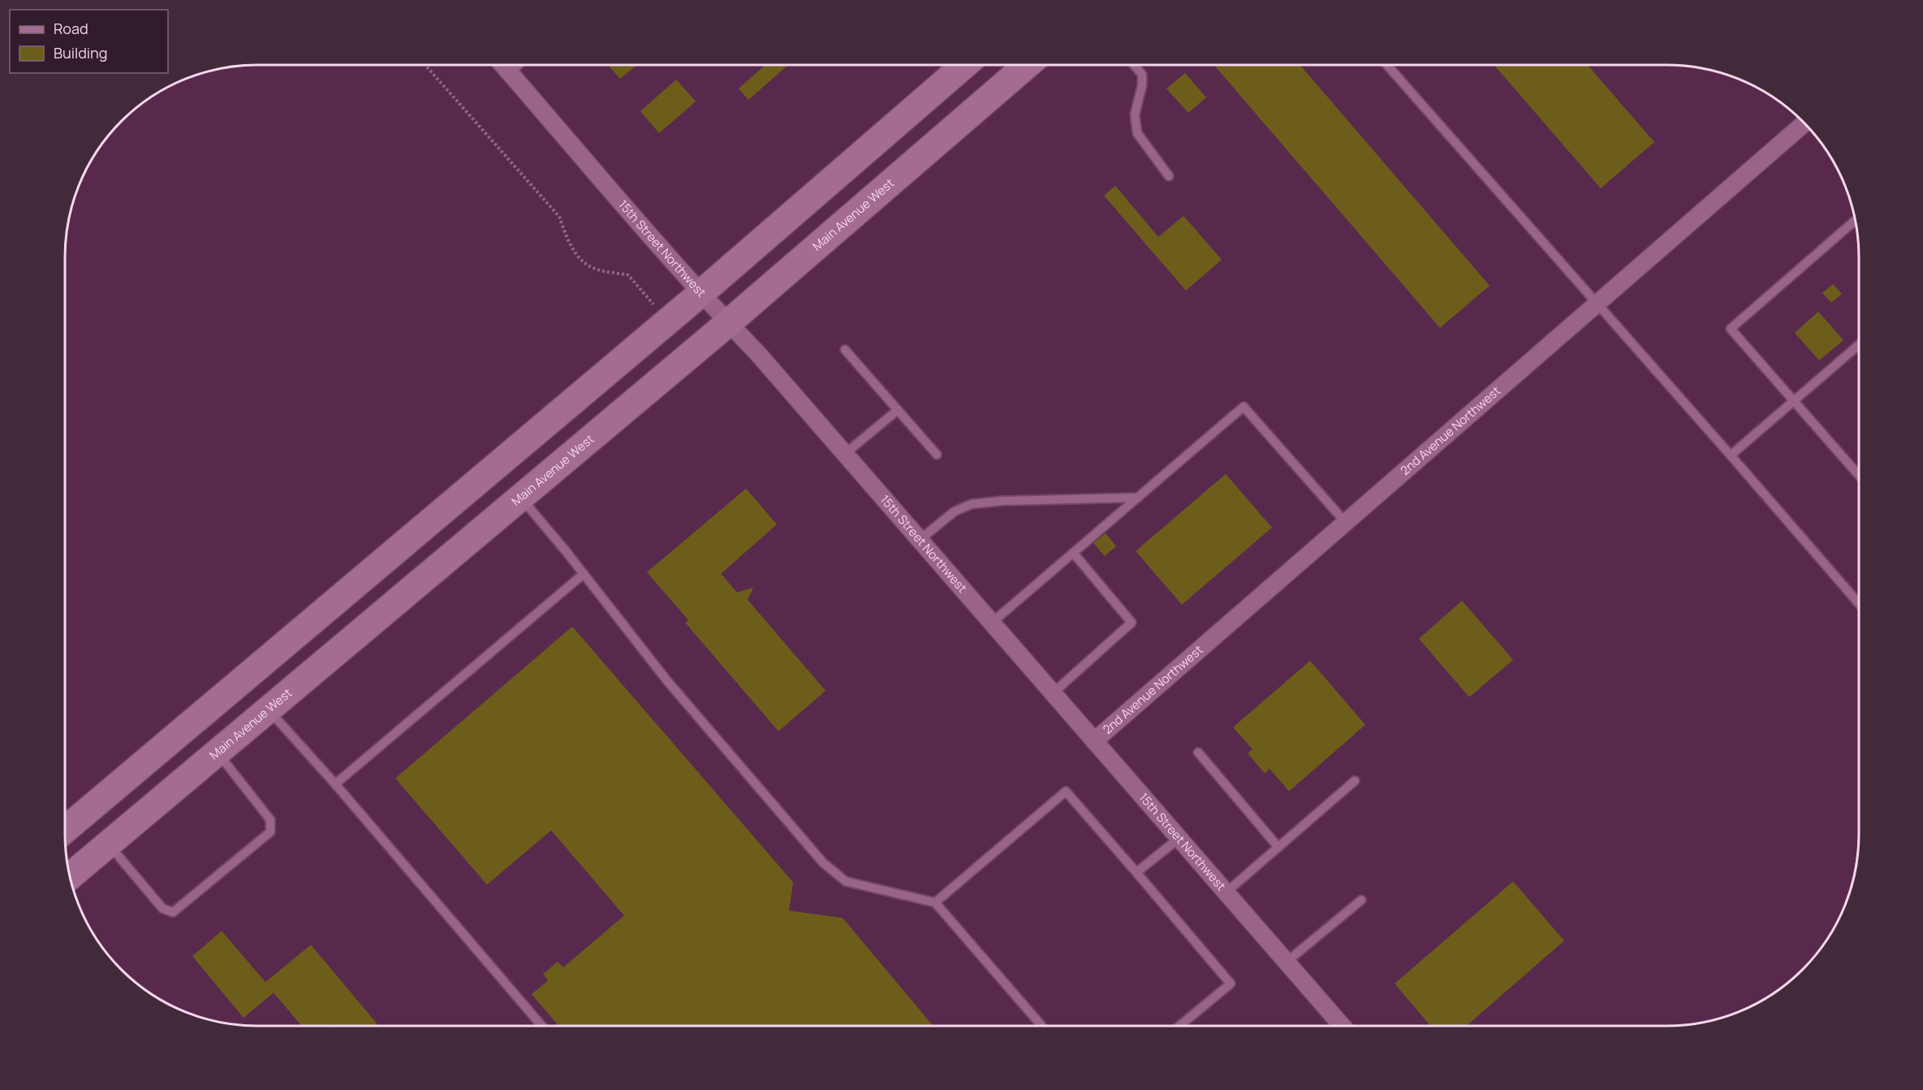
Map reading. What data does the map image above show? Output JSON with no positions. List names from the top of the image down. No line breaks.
{"streets":{"main road":["Main Avenue West"],"street":["15th Street Northwest","2nd Avenue Northwest"]},"crossings":[["Main Avenue West","15th Street Northwest"],["15th Street Northwest","2nd Avenue Northwest"]],"legend":["Road","Building"]}
